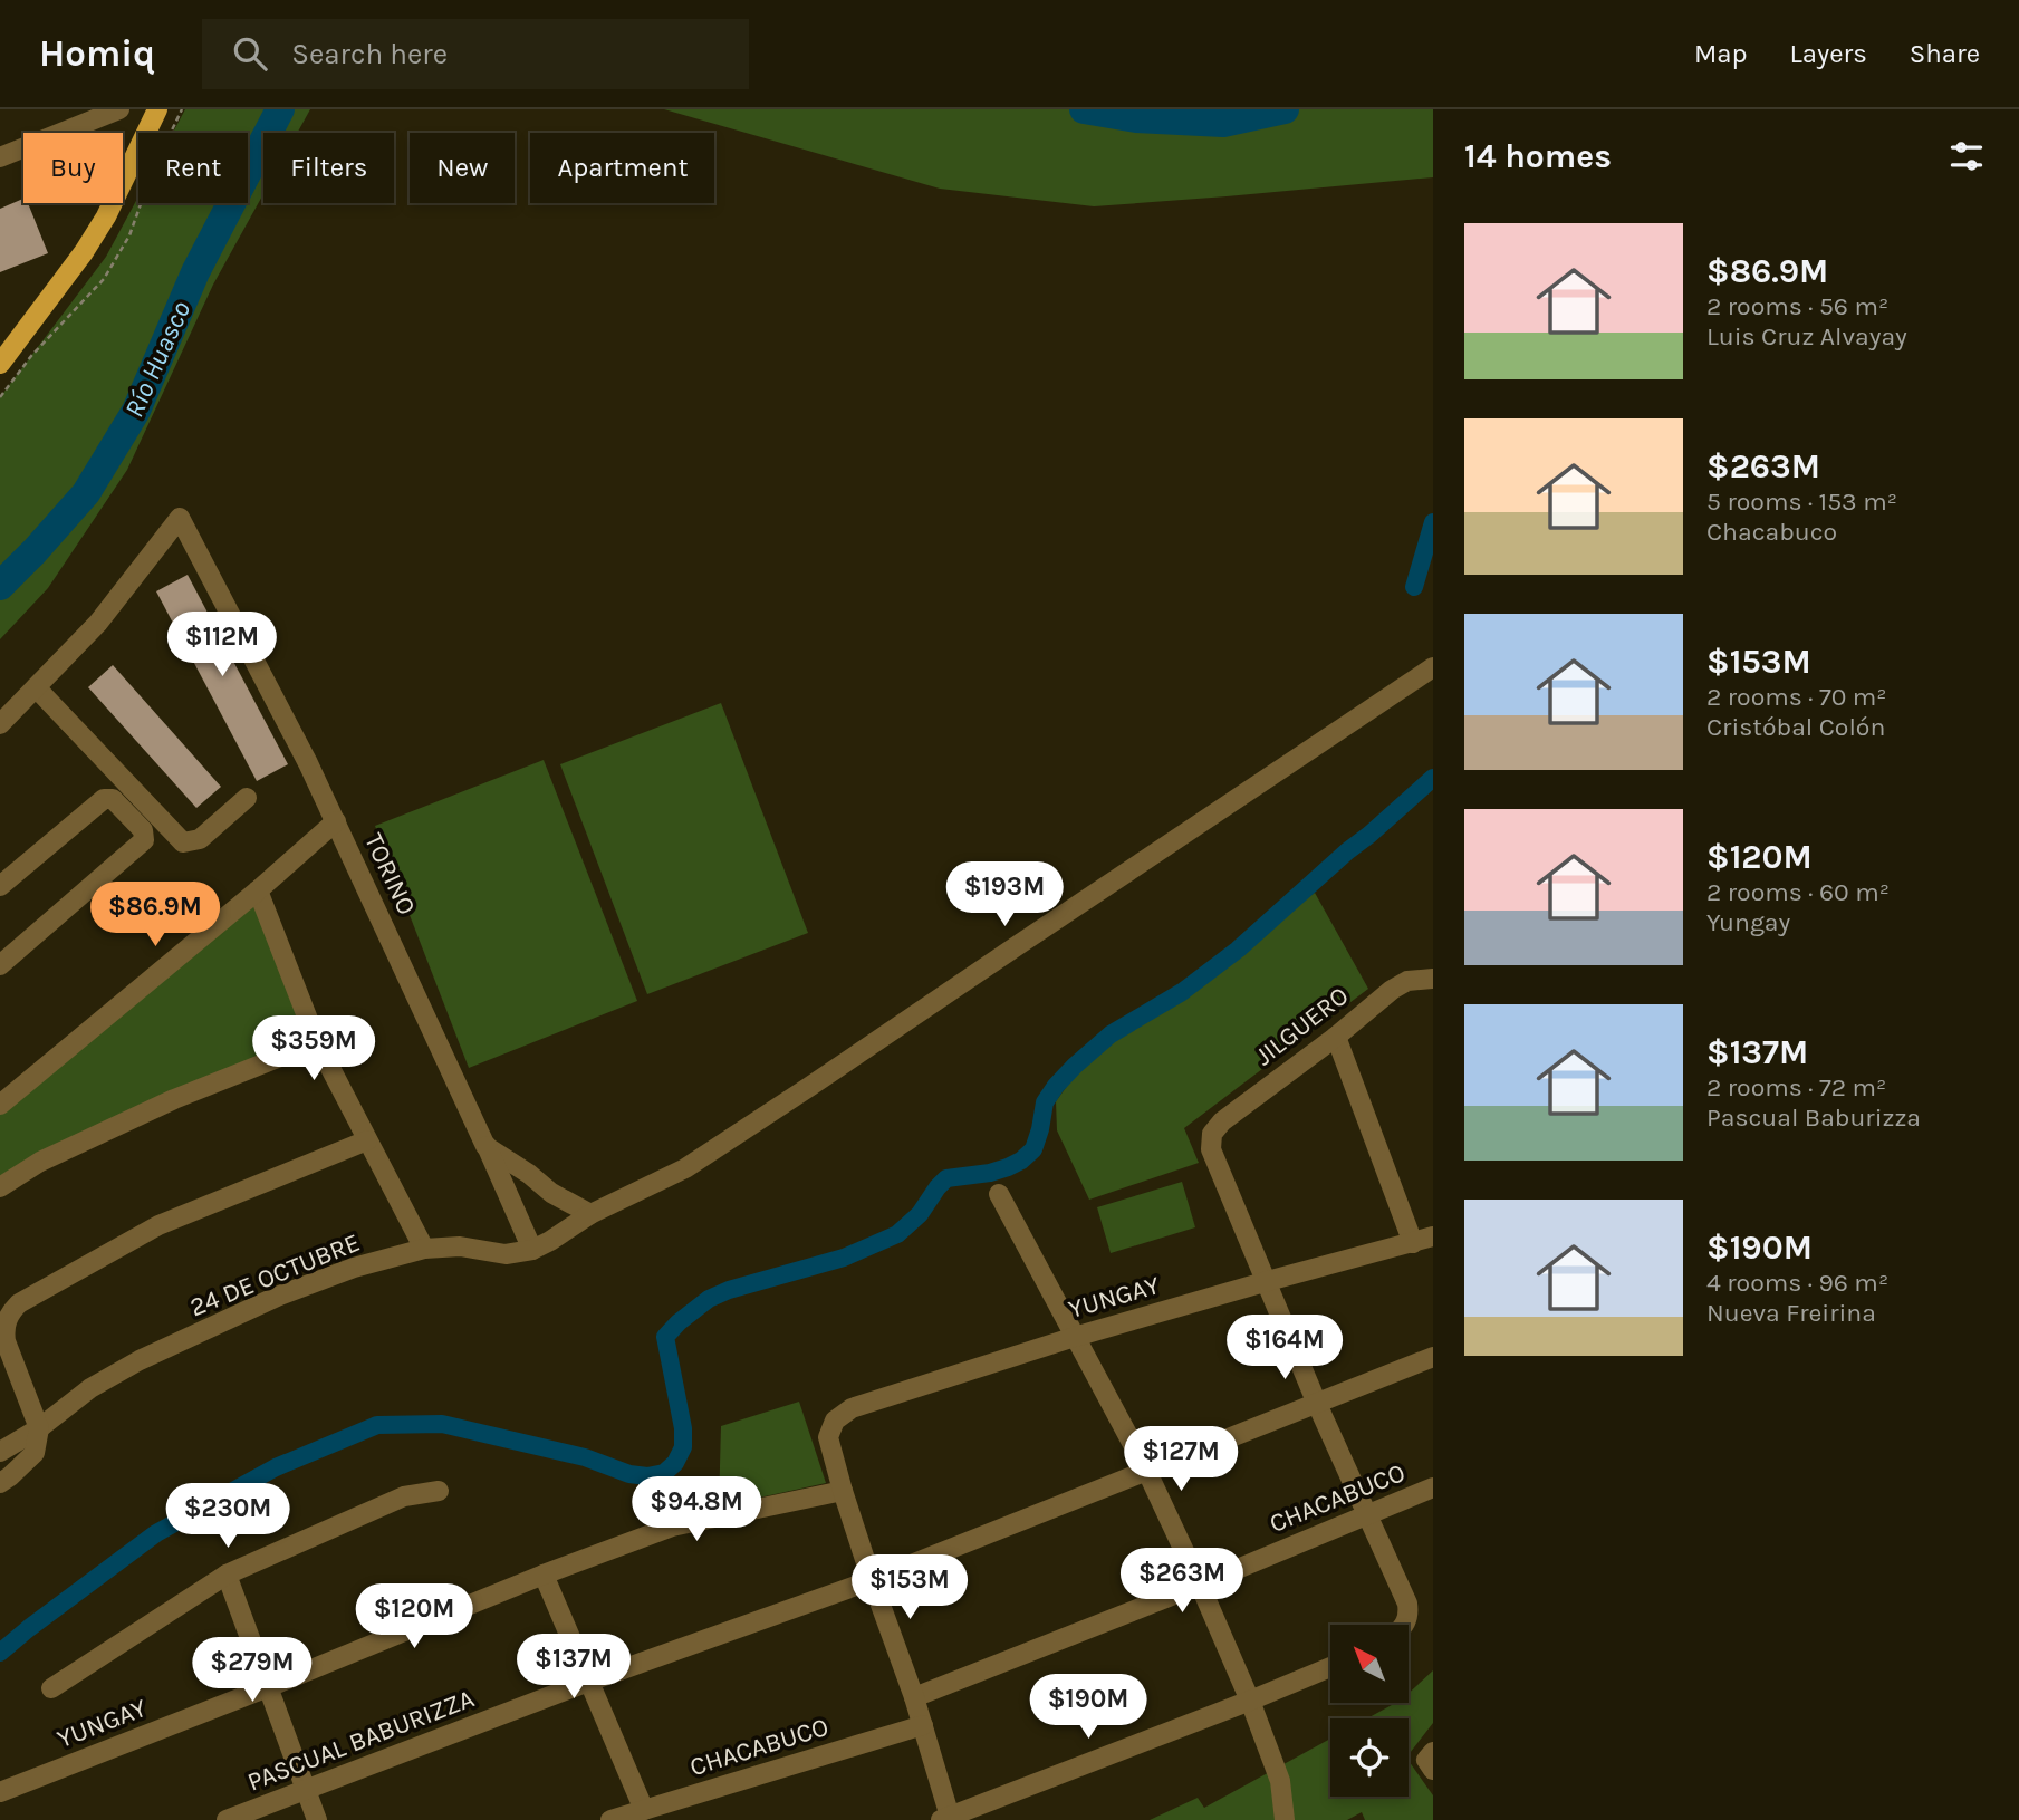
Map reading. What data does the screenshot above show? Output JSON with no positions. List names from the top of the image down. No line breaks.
{"streets":{"street":["TORINO","JILGUERO","24 DE OCTUBRE","YUNGAY","CHACABUCO","PASCUAL BABURIZZA"]},"crossings":[["TORINO","24 DE OCTUBRE"],["JILGUERO","YUNGAY"]],"water":["Río Huasco"],"north":"top left","page":{"header":"Homiq","search":"Search here","nav":["Map","Layers","Share"],"heading":"14 homes","chip":["Buy","Rent","Filters","New","Apartment"],"list":[{"name":"$86.9M","note":"2 rooms · 56 m² · Luis Cruz Alvayay"},{"name":"$263M","note":"5 rooms · 153 m² · Chacabuco"},{"name":"$153M","note":"2 rooms · 70 m² · Cristóbal Colón"},{"name":"$120M","note":"2 rooms · 60 m² · Yungay"},{"name":"$137M","note":"2 rooms · 72 m² · Pascual Baburizza"},{"name":"$190M","note":"4 rooms · 96 m² · Nueva Freirina"}],"price":["$112M","$193M","$86.9M","$359M","$164M","$127M","$94.8M","$230M","$263M","$153M","$120M","$137M","$279M","$190M"]}}
